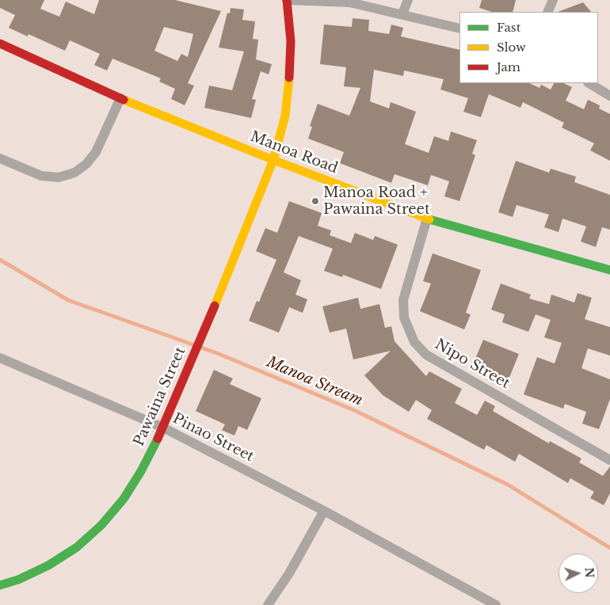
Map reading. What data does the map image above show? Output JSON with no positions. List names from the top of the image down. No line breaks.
{"streets":{"street":["Manoa Road","Nipo Street","Pawaina Street","Pinao Street"]},"crossings":[["Manoa Road","Nipo Street"],["Manoa Road","Pawaina Street"],["Pawaina Street","Pinao Street"]],"water":["Manoa Stream"],"places":["Manoa Road + Pawaina Street"],"legend":["Fast","Slow","Jam"],"north":"right"}
